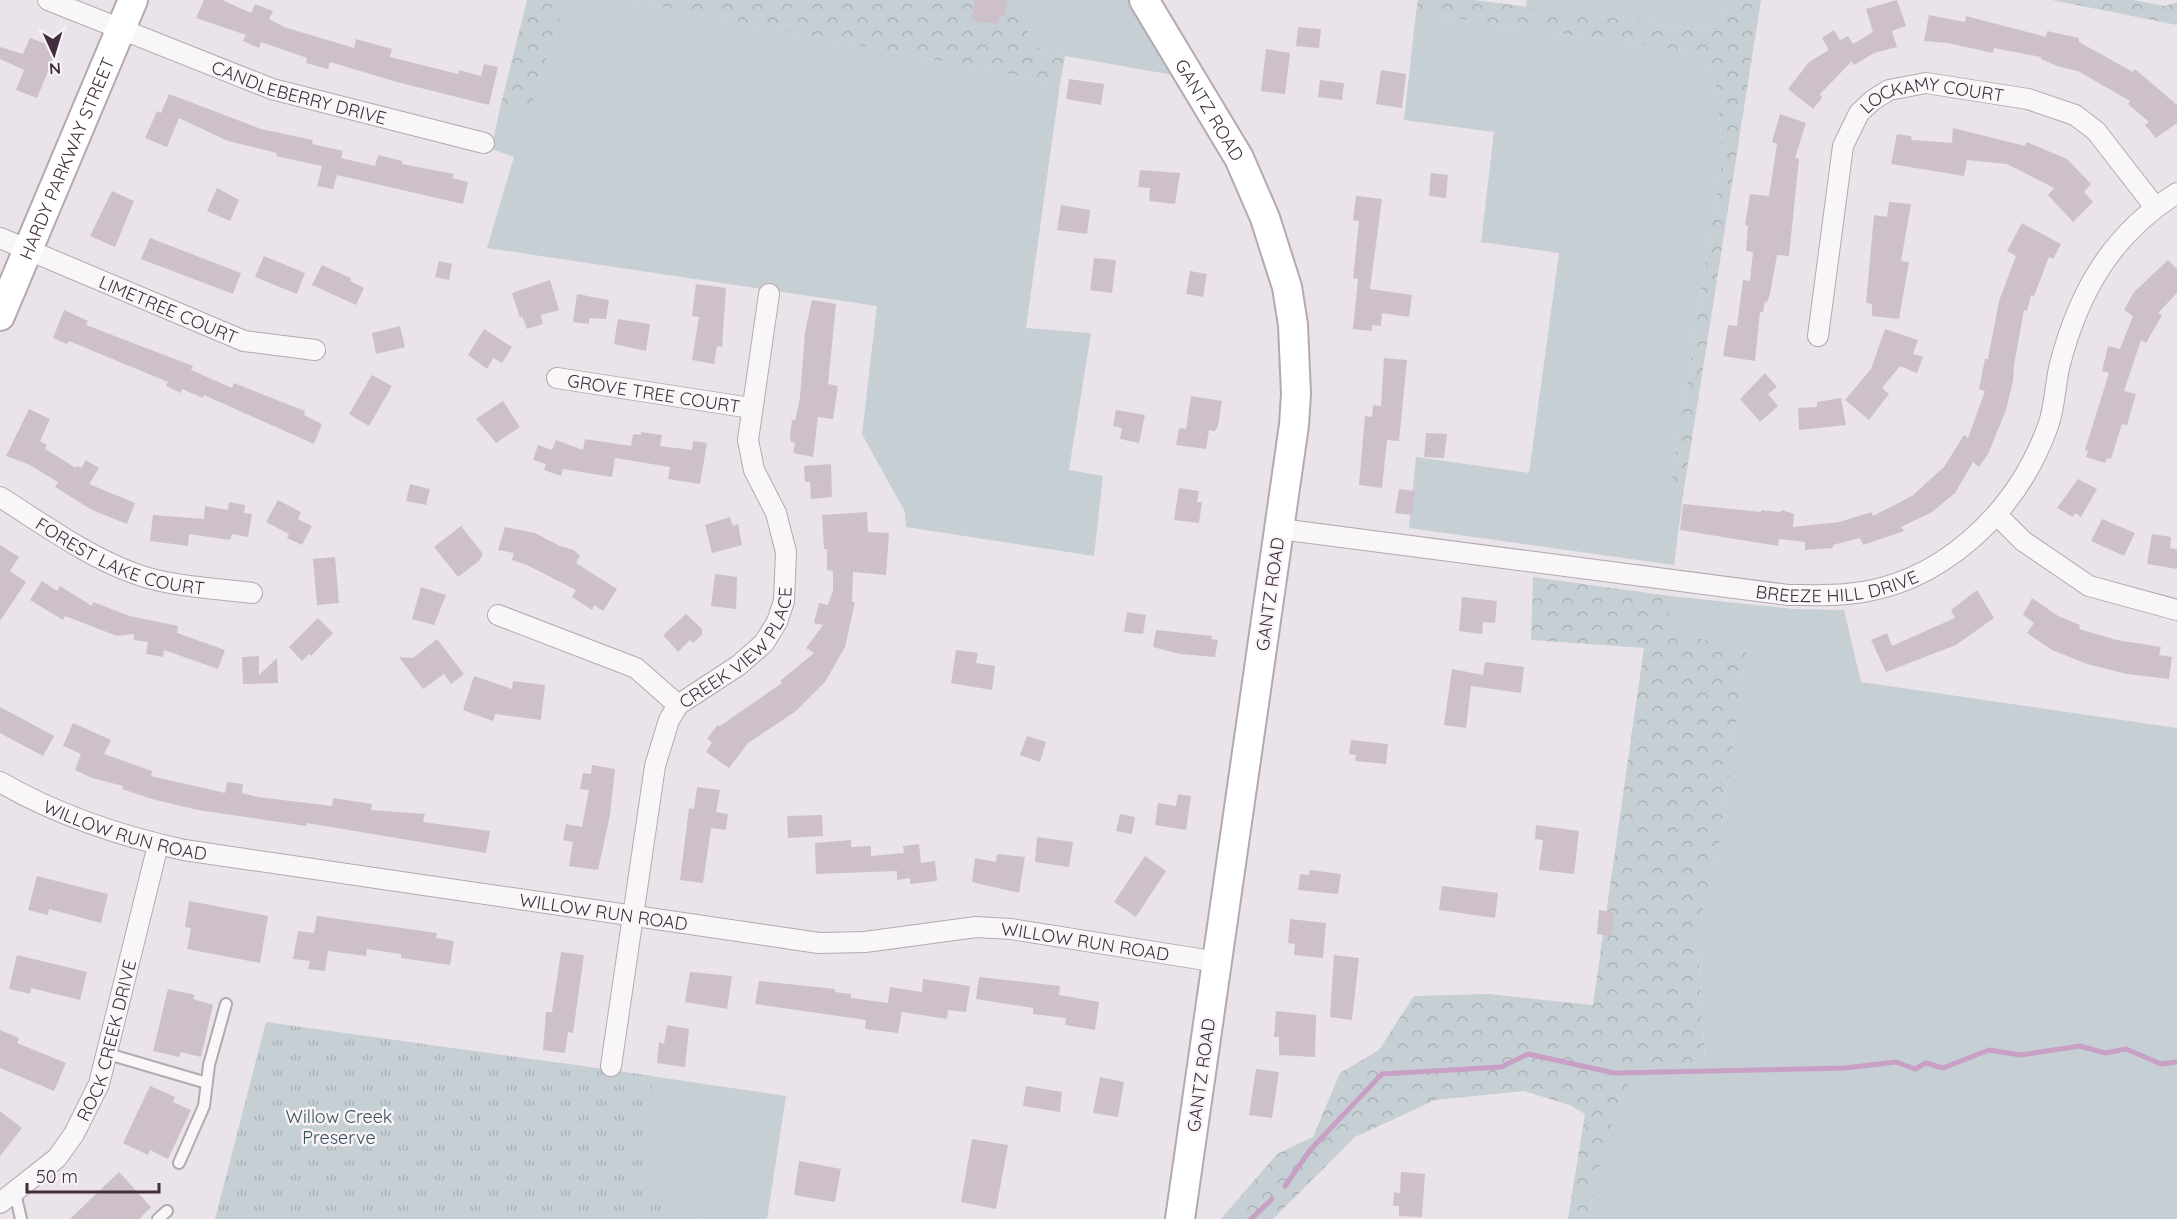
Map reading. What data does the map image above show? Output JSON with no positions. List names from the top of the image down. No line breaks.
{"streets":{"main road":["GANTZ ROAD","HARDY PARKWAY STREET"],"street":["CANDLEBERRY DRIVE","LOCKAMY COURT","LIMETREE COURT","GROVE TREE COURT","FOREST LAKE COURT","BREEZE HILL DRIVE","CREEK VIEW PLACE","WILLOW RUN ROAD","ROCK CREEK DRIVE"]},"crossings":[["CANDLEBERRY DRIVE","HARDY PARKWAY STREET"],["LOCKAMY COURT","BREEZE HILL DRIVE"],["GANTZ ROAD","BREEZE HILL DRIVE"],["GANTZ ROAD","WILLOW RUN ROAD"],["HARDY PARKWAY STREET","LIMETREE COURT"],["GROVE TREE COURT","CREEK VIEW PLACE"],["CREEK VIEW PLACE","WILLOW RUN ROAD"],["WILLOW RUN ROAD","ROCK CREEK DRIVE"]],"parks":["Willow Creek Preserve"],"scale_bar":"50 m","north":"bottom"}
